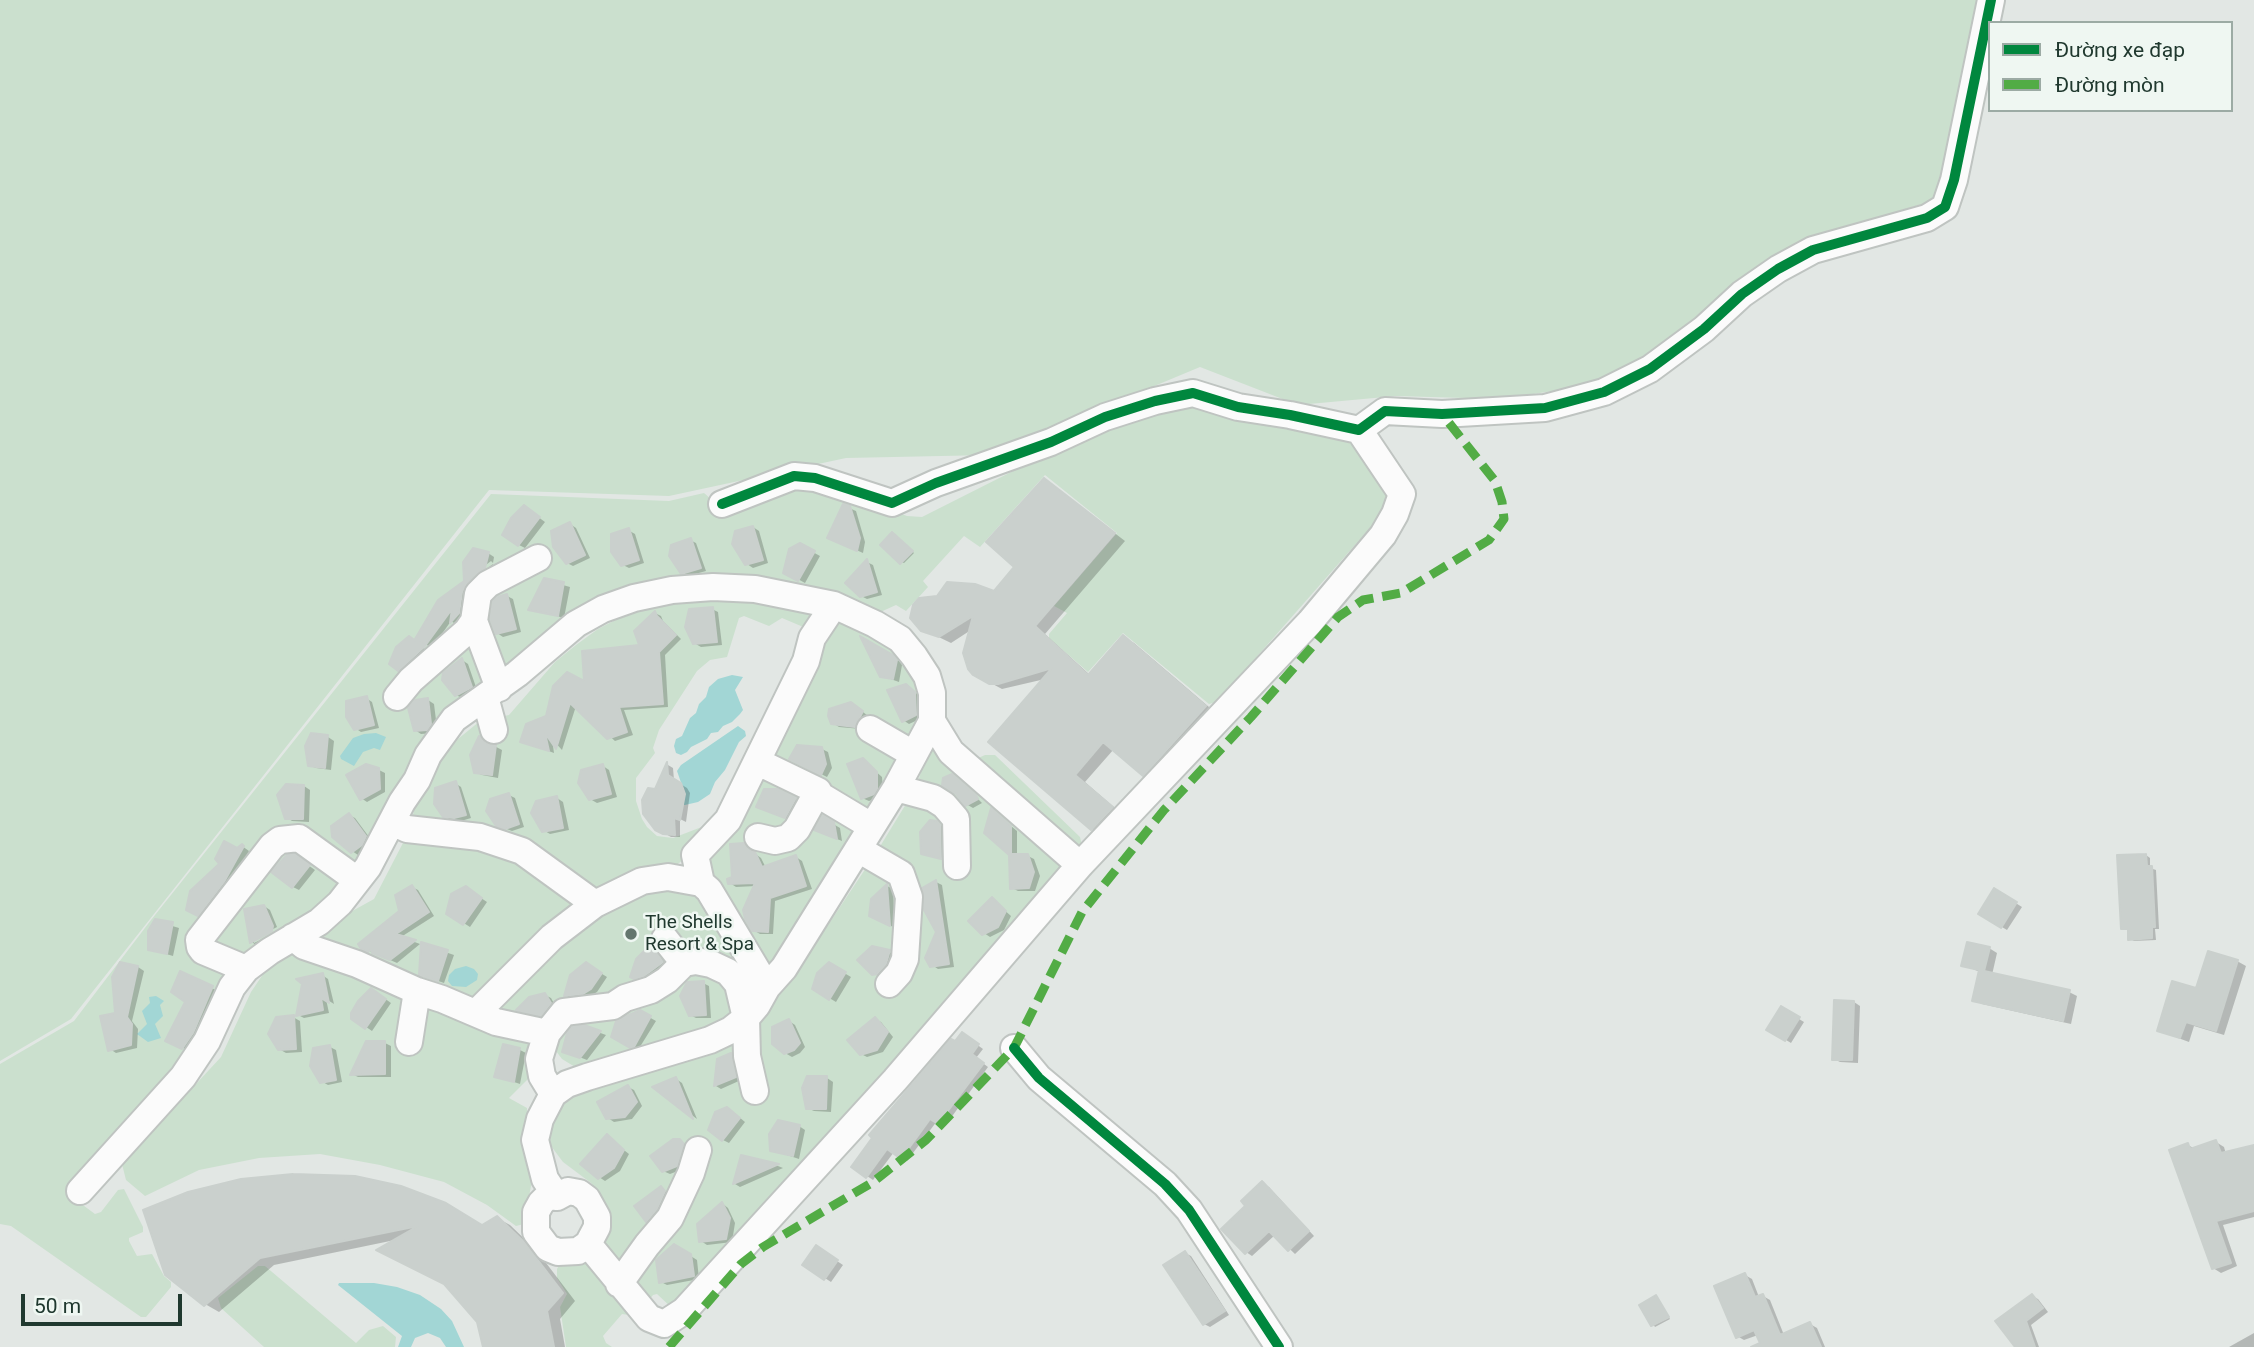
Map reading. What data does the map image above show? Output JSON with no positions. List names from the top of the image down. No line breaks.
{"places":["The Shells Resort & Spa"],"legend":["Đường xe đạp","Đường mòn"],"scale_bar":"50 m"}
